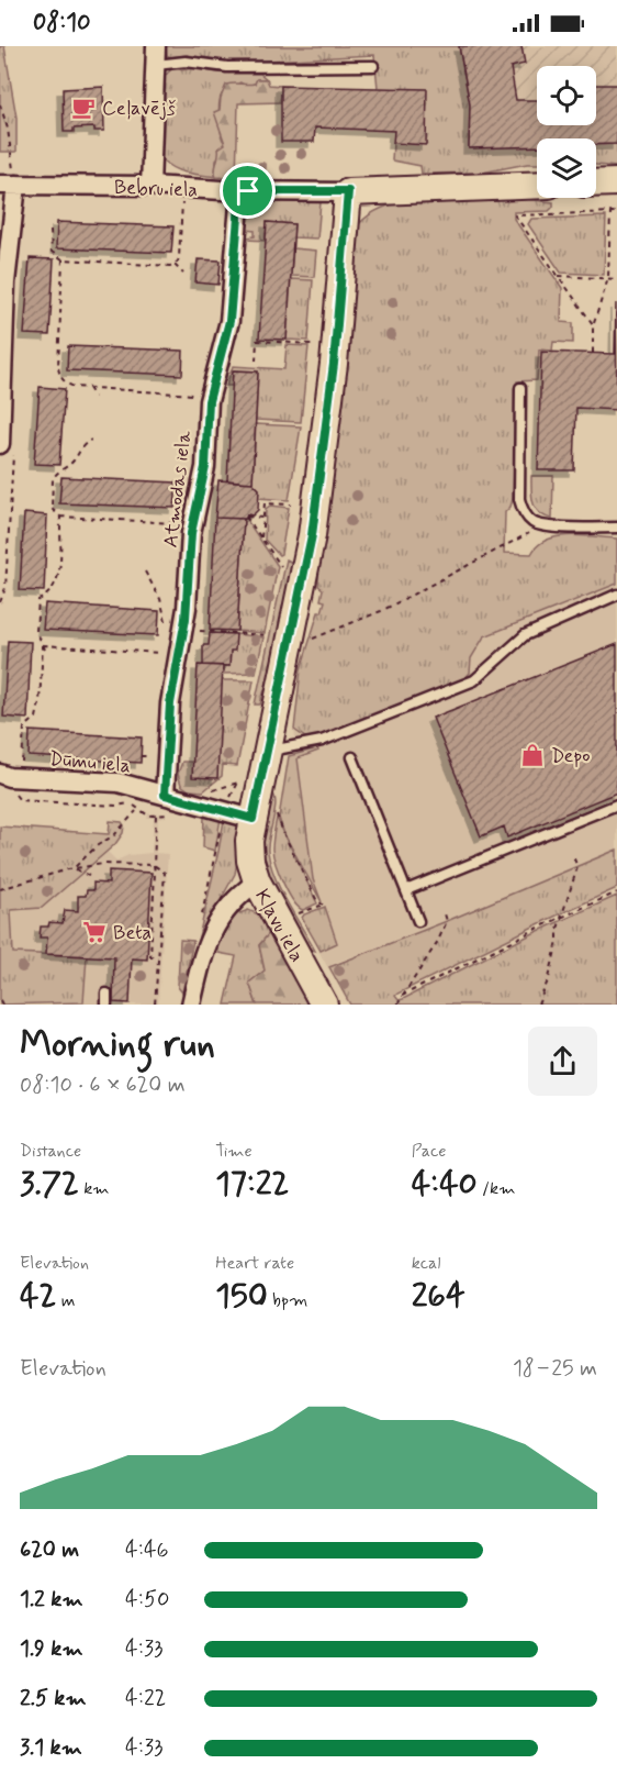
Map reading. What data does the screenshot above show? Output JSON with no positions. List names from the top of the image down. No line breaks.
{"streets":{"street":["Bebru iela","Atmodas iela","Dūmu iela","Kļavu iela"]},"crossings":[["Bebru iela","Atmodas iela"],["Bebru iela","Kļavu iela"],["Atmodas iela","Dūmu iela"],["Dūmu iela","Kļavu iela"]],"places":{"cafe":["Ceļavējš"],"shop":["Depo"],"supermarket":["Beta"]},"page":{"status":"08:10","heading":["Morning run","08:10 · 6 × 620 m"],"stats":[["Distance","3.72 km"],["Time","17:22"],["Pace","4:40 /km"],["Elevation","42 m"],["Heart rate","150 bpm"],["kcal","264"]],"chart":["Elevation","18–25 m"],"list":[{"name":"620 m","note":"4:46"},{"name":"1.2 km","note":"4:50"},{"name":"1.9 km","note":"4:33"},{"name":"2.5 km","note":"4:22"},{"name":"3.1 km","note":"4:33"}]}}
